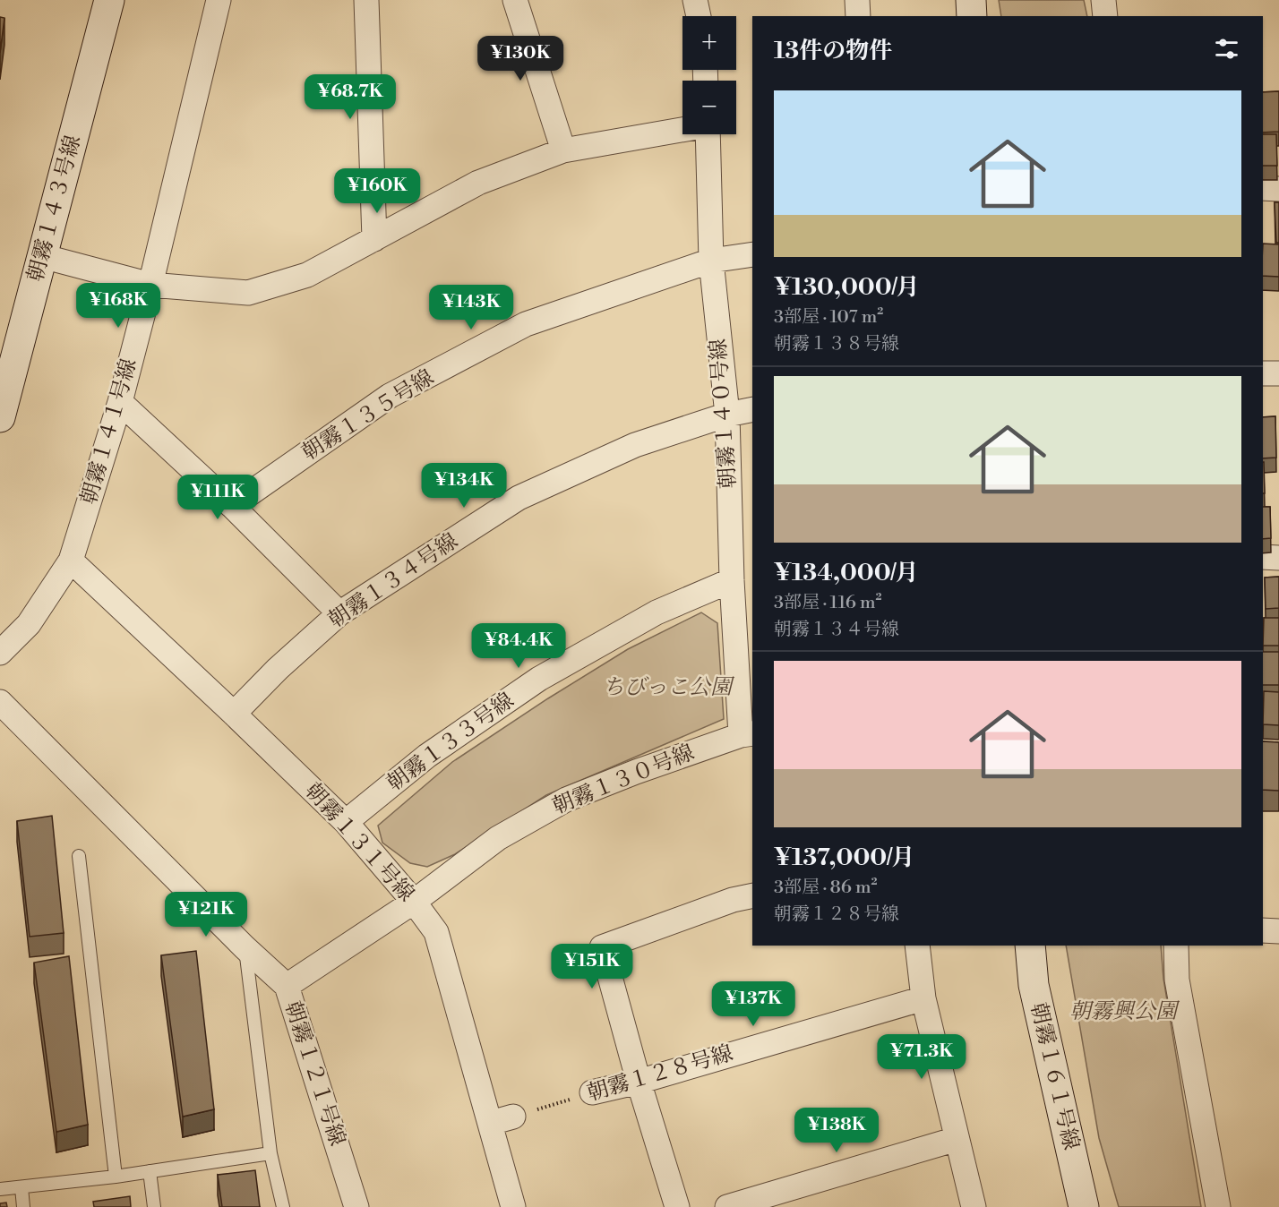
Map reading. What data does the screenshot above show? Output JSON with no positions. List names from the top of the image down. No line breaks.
{"streets":{"street":["朝霧１４３号線","朝霧１４０号線","朝霧１３５号線","朝霧１４１号線","朝霧１３４号線","朝霧１３３号線","朝霧１３０号線","朝霧１３１号線","朝霧１２１号線","朝霧１２８号線","朝霧１６１号線"]},"crossings":[["朝霧１４０号線","朝霧１３５号線"],["朝霧１４０号線","朝霧１３４号線"],["朝霧１４０号線","朝霧１３３号線"],["朝霧１４０号線","朝霧１３０号線"],["朝霧１４１号線","朝霧１３１号線"],["朝霧１３４号線","朝霧１３１号線"],["朝霧１３３号線","朝霧１３１号線"],["朝霧１３０号線","朝霧１３１号線"],["朝霧１３０号線","朝霧１２１号線"],["朝霧１３１号線","朝霧１２８号線"]],"parks":["ちびっこ公園","朝霧興公園"],"page":{"map_buttons":["+","−"],"heading":"13件の物件","price":["¥130K","¥68.7K","¥160K","¥168K","¥143K","¥134K","¥111K","¥84.4K","¥121K","¥151K","¥137K","¥71.3K","¥138K"],"list":[{"name":"¥130,000/月","note":"3部屋 · 107 m² · 朝霧１３８号線"},{"name":"¥134,000/月","note":"3部屋 · 116 m² · 朝霧１３４号線"},{"name":"¥137,000/月","note":"3部屋 · 86 m² · 朝霧１２８号線"}]}}
